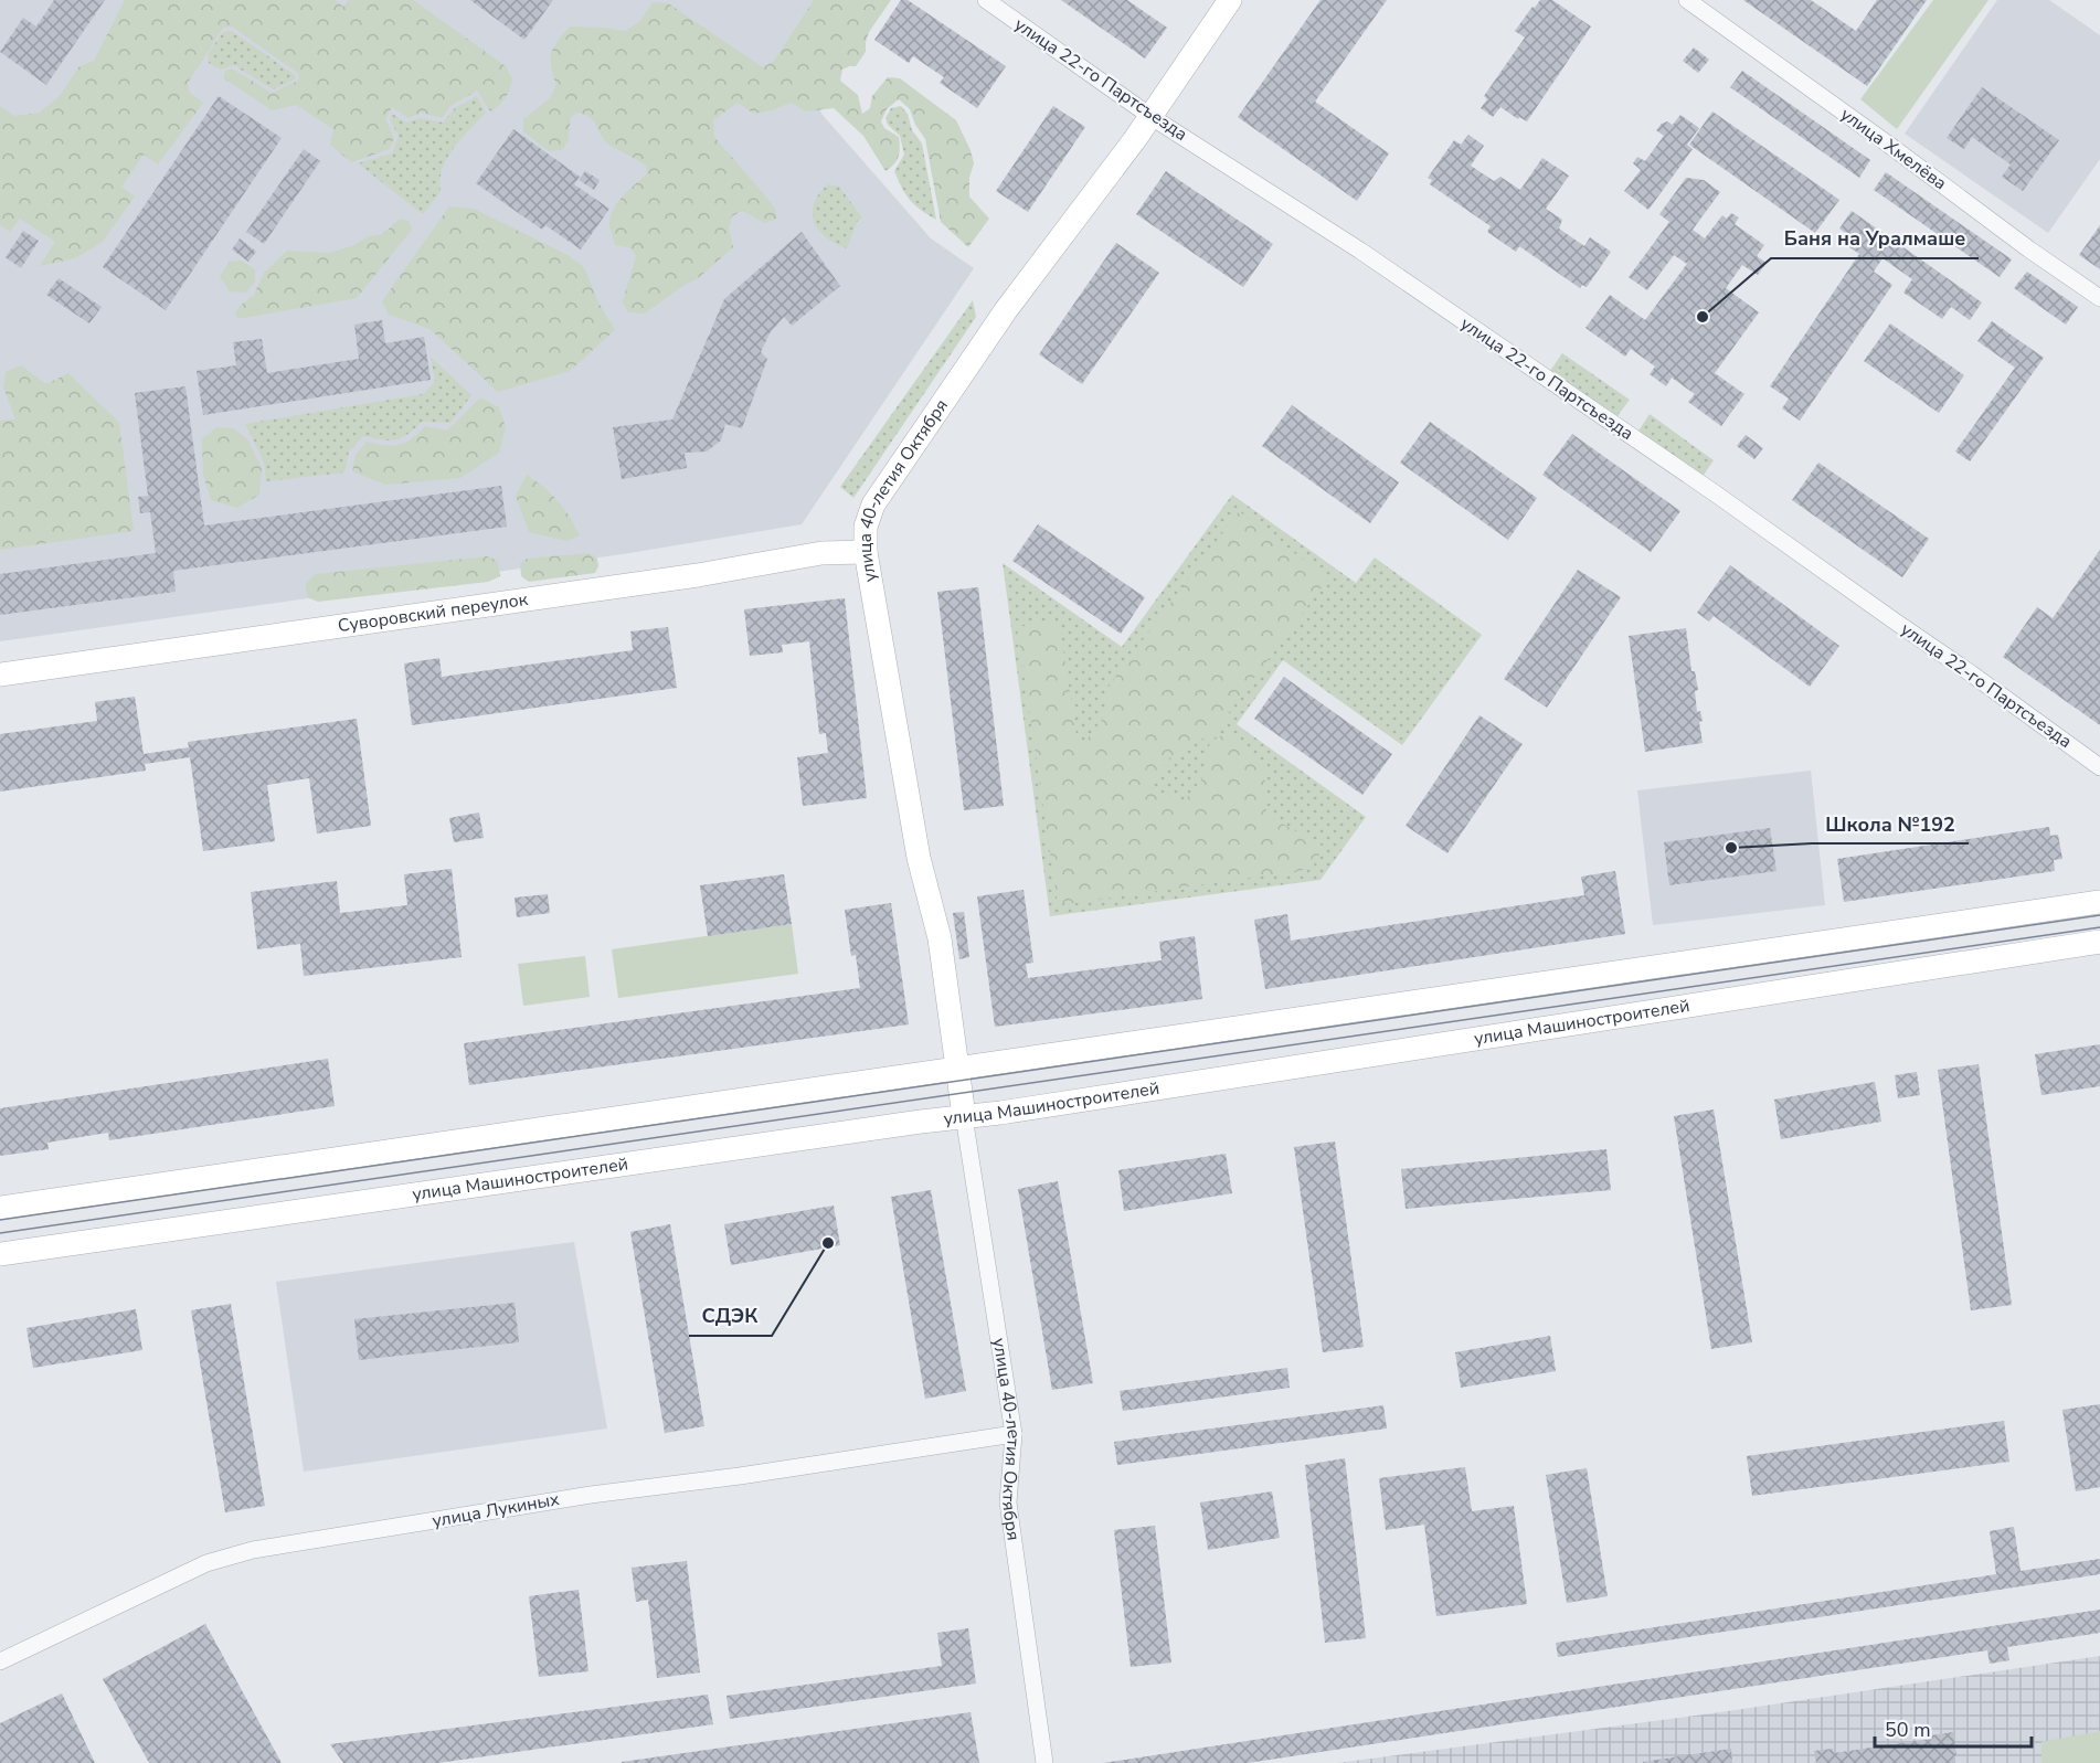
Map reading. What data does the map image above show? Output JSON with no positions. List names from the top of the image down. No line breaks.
{"streets":{"main road":["улица 40-летия Октября","Суворовский переулок","улица Машиностроителей"],"street":["улица 22-го Партсъезда","улица Хмелёва","улица Лукиных"]},"crossings":[["улица 22-го Партсъезда","улица 40-летия Октября"],["улица 40-летия Октября","Суворовский переулок"],["улица 40-летия Октября","улица Машиностроителей"],["улица 40-летия Октября","улица Лукиных"]],"places":["Баня на Уралмаше","Школа №192","СДЭК"],"scale_bar":"50 m"}
